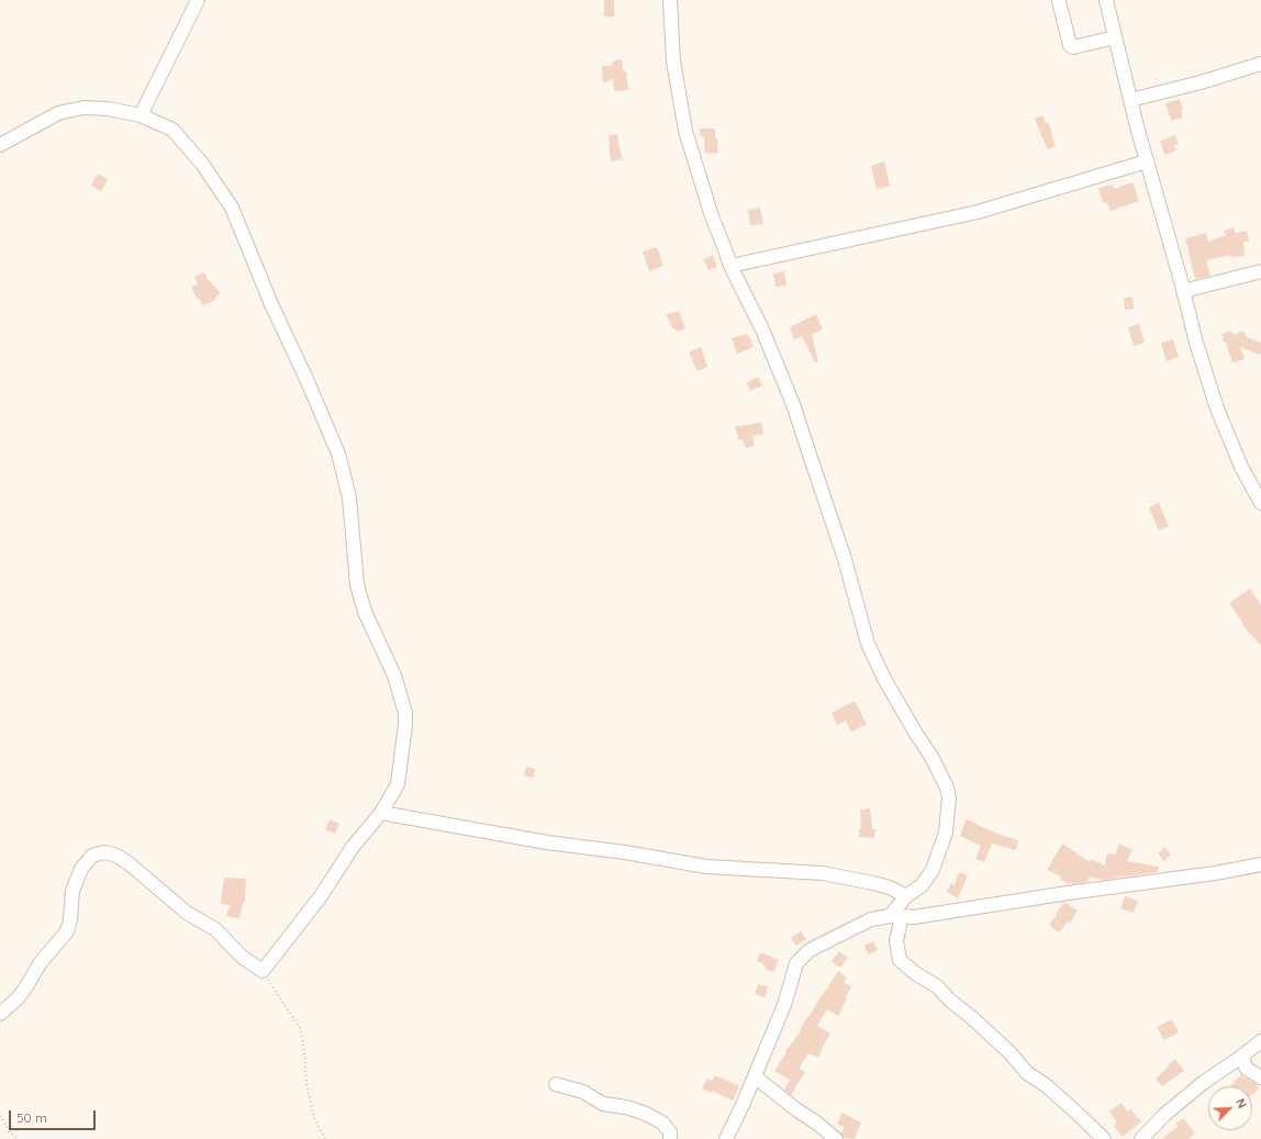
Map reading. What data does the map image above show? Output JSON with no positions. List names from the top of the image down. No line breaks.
{"scale_bar":"50 m","north":"top right"}
